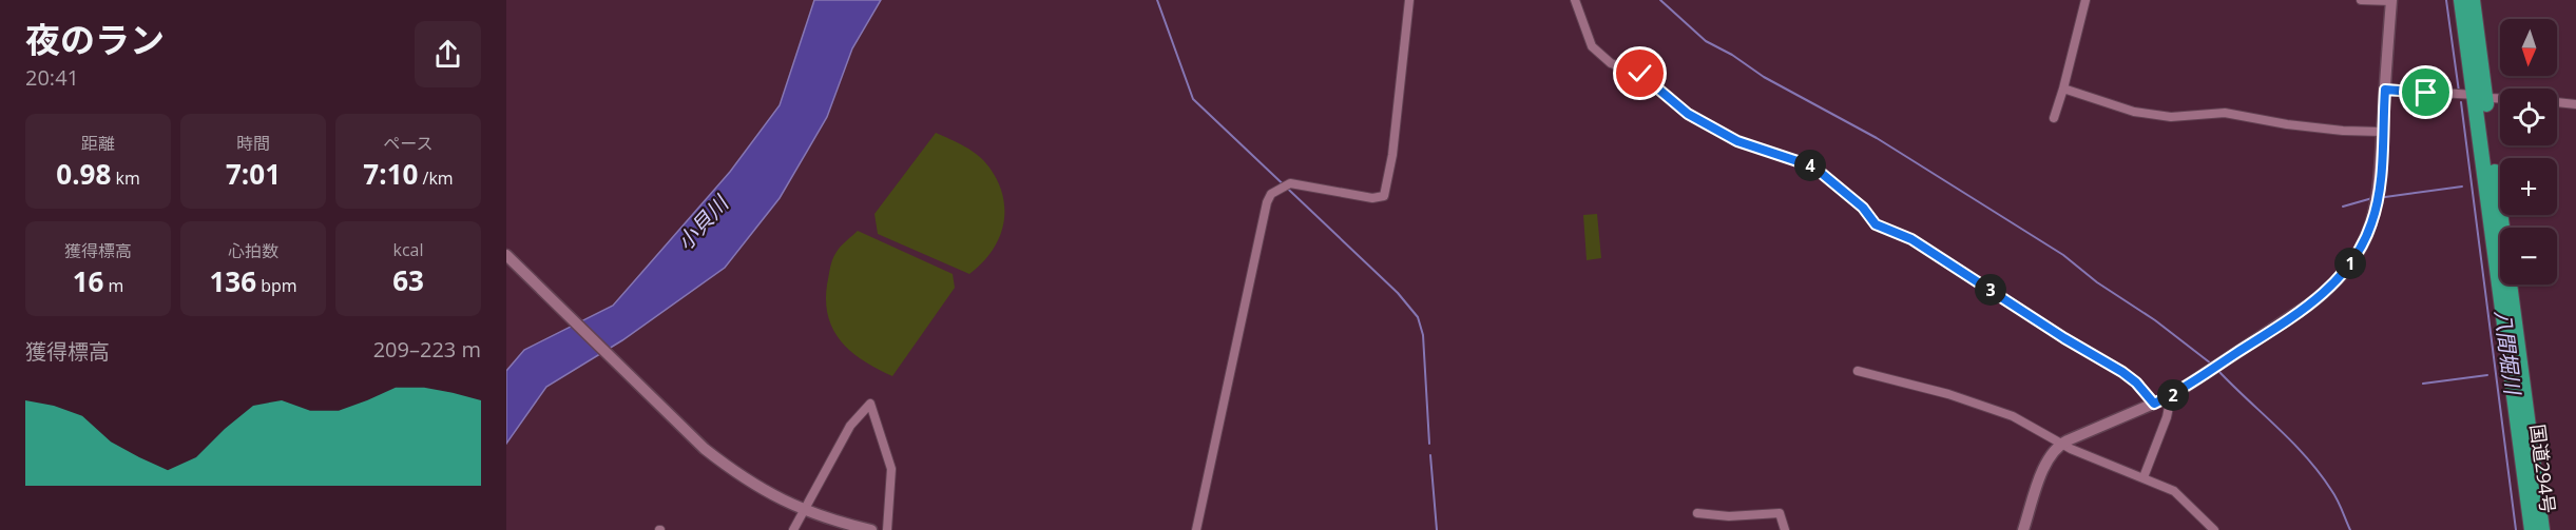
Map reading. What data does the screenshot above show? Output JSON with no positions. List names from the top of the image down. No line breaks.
{"streets":{"highway":["国道294号"]},"water":["小貝川","八間堀川"],"north":"bottom","page":{"heading":["夜のラン","20:41"],"map_buttons":["+","−"],"stats":[["距離","0.98 km"],["時間","7:01"],["ペース","7:10 /km"],["獲得標高","16 m"],["心拍数","136 bpm"],["kcal","63"]],"pins":["4","1","3","2"],"chart":["獲得標高","209–223 m"]}}
